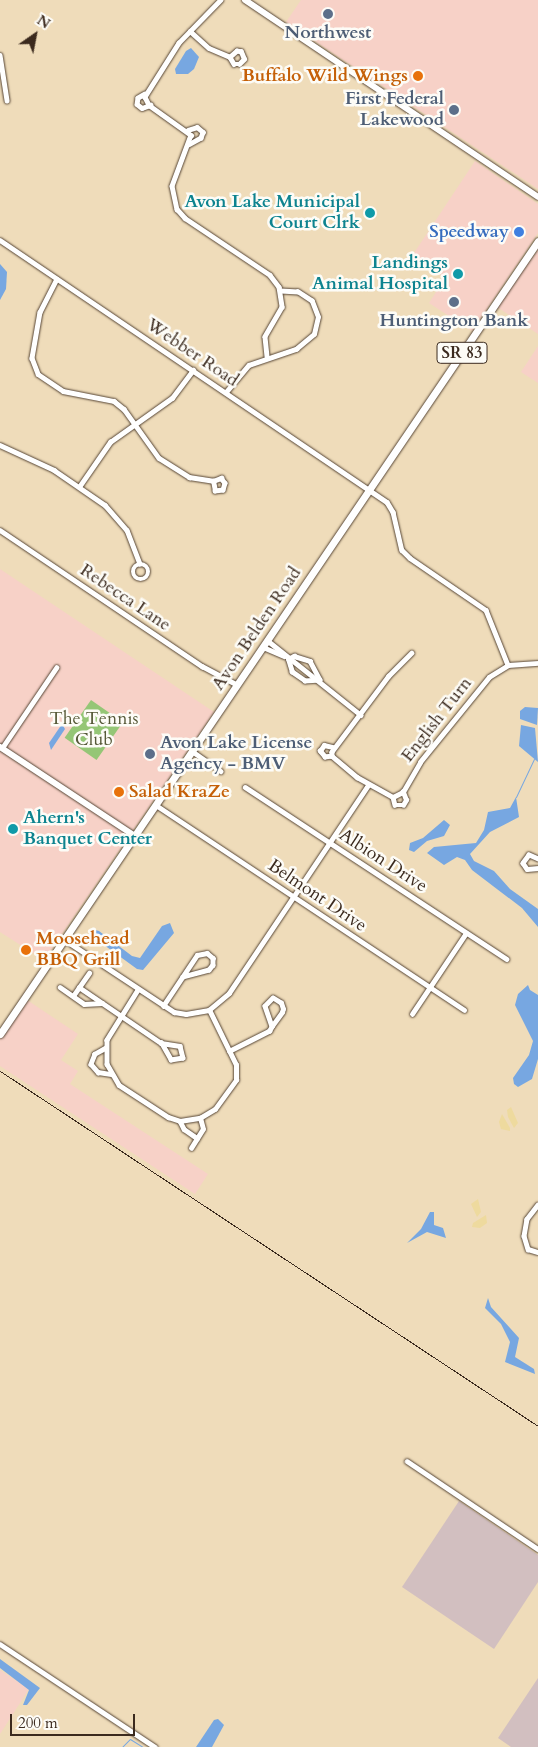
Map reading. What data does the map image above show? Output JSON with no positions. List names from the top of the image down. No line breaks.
{"streets":{"main road":["SR 83","Avon Belden Road"],"street":["Webber Road","Rebecca Lane","English Turn","Albion Drive","Belmont Drive"]},"crossings":[["Webber Road","Avon Belden Road"],["Webber Road","English Turn"],["Rebecca Lane","Avon Belden Road"],["Avon Belden Road","Belmont Drive"]],"parks":["The Tennis Club"],"places":["Northwest","Buffalo Wild Wings","First Federal Lakewood","Avon Lake Municipal Court Clrk","Speedway","Landings Animal Hospital","Huntington Bank","Avon Lake License Agency - BMV","Salad KraZe","Ahern's Banquet Center","Moosehead BBQ Grill"],"scale_bar":"200 m","north":"top right"}
